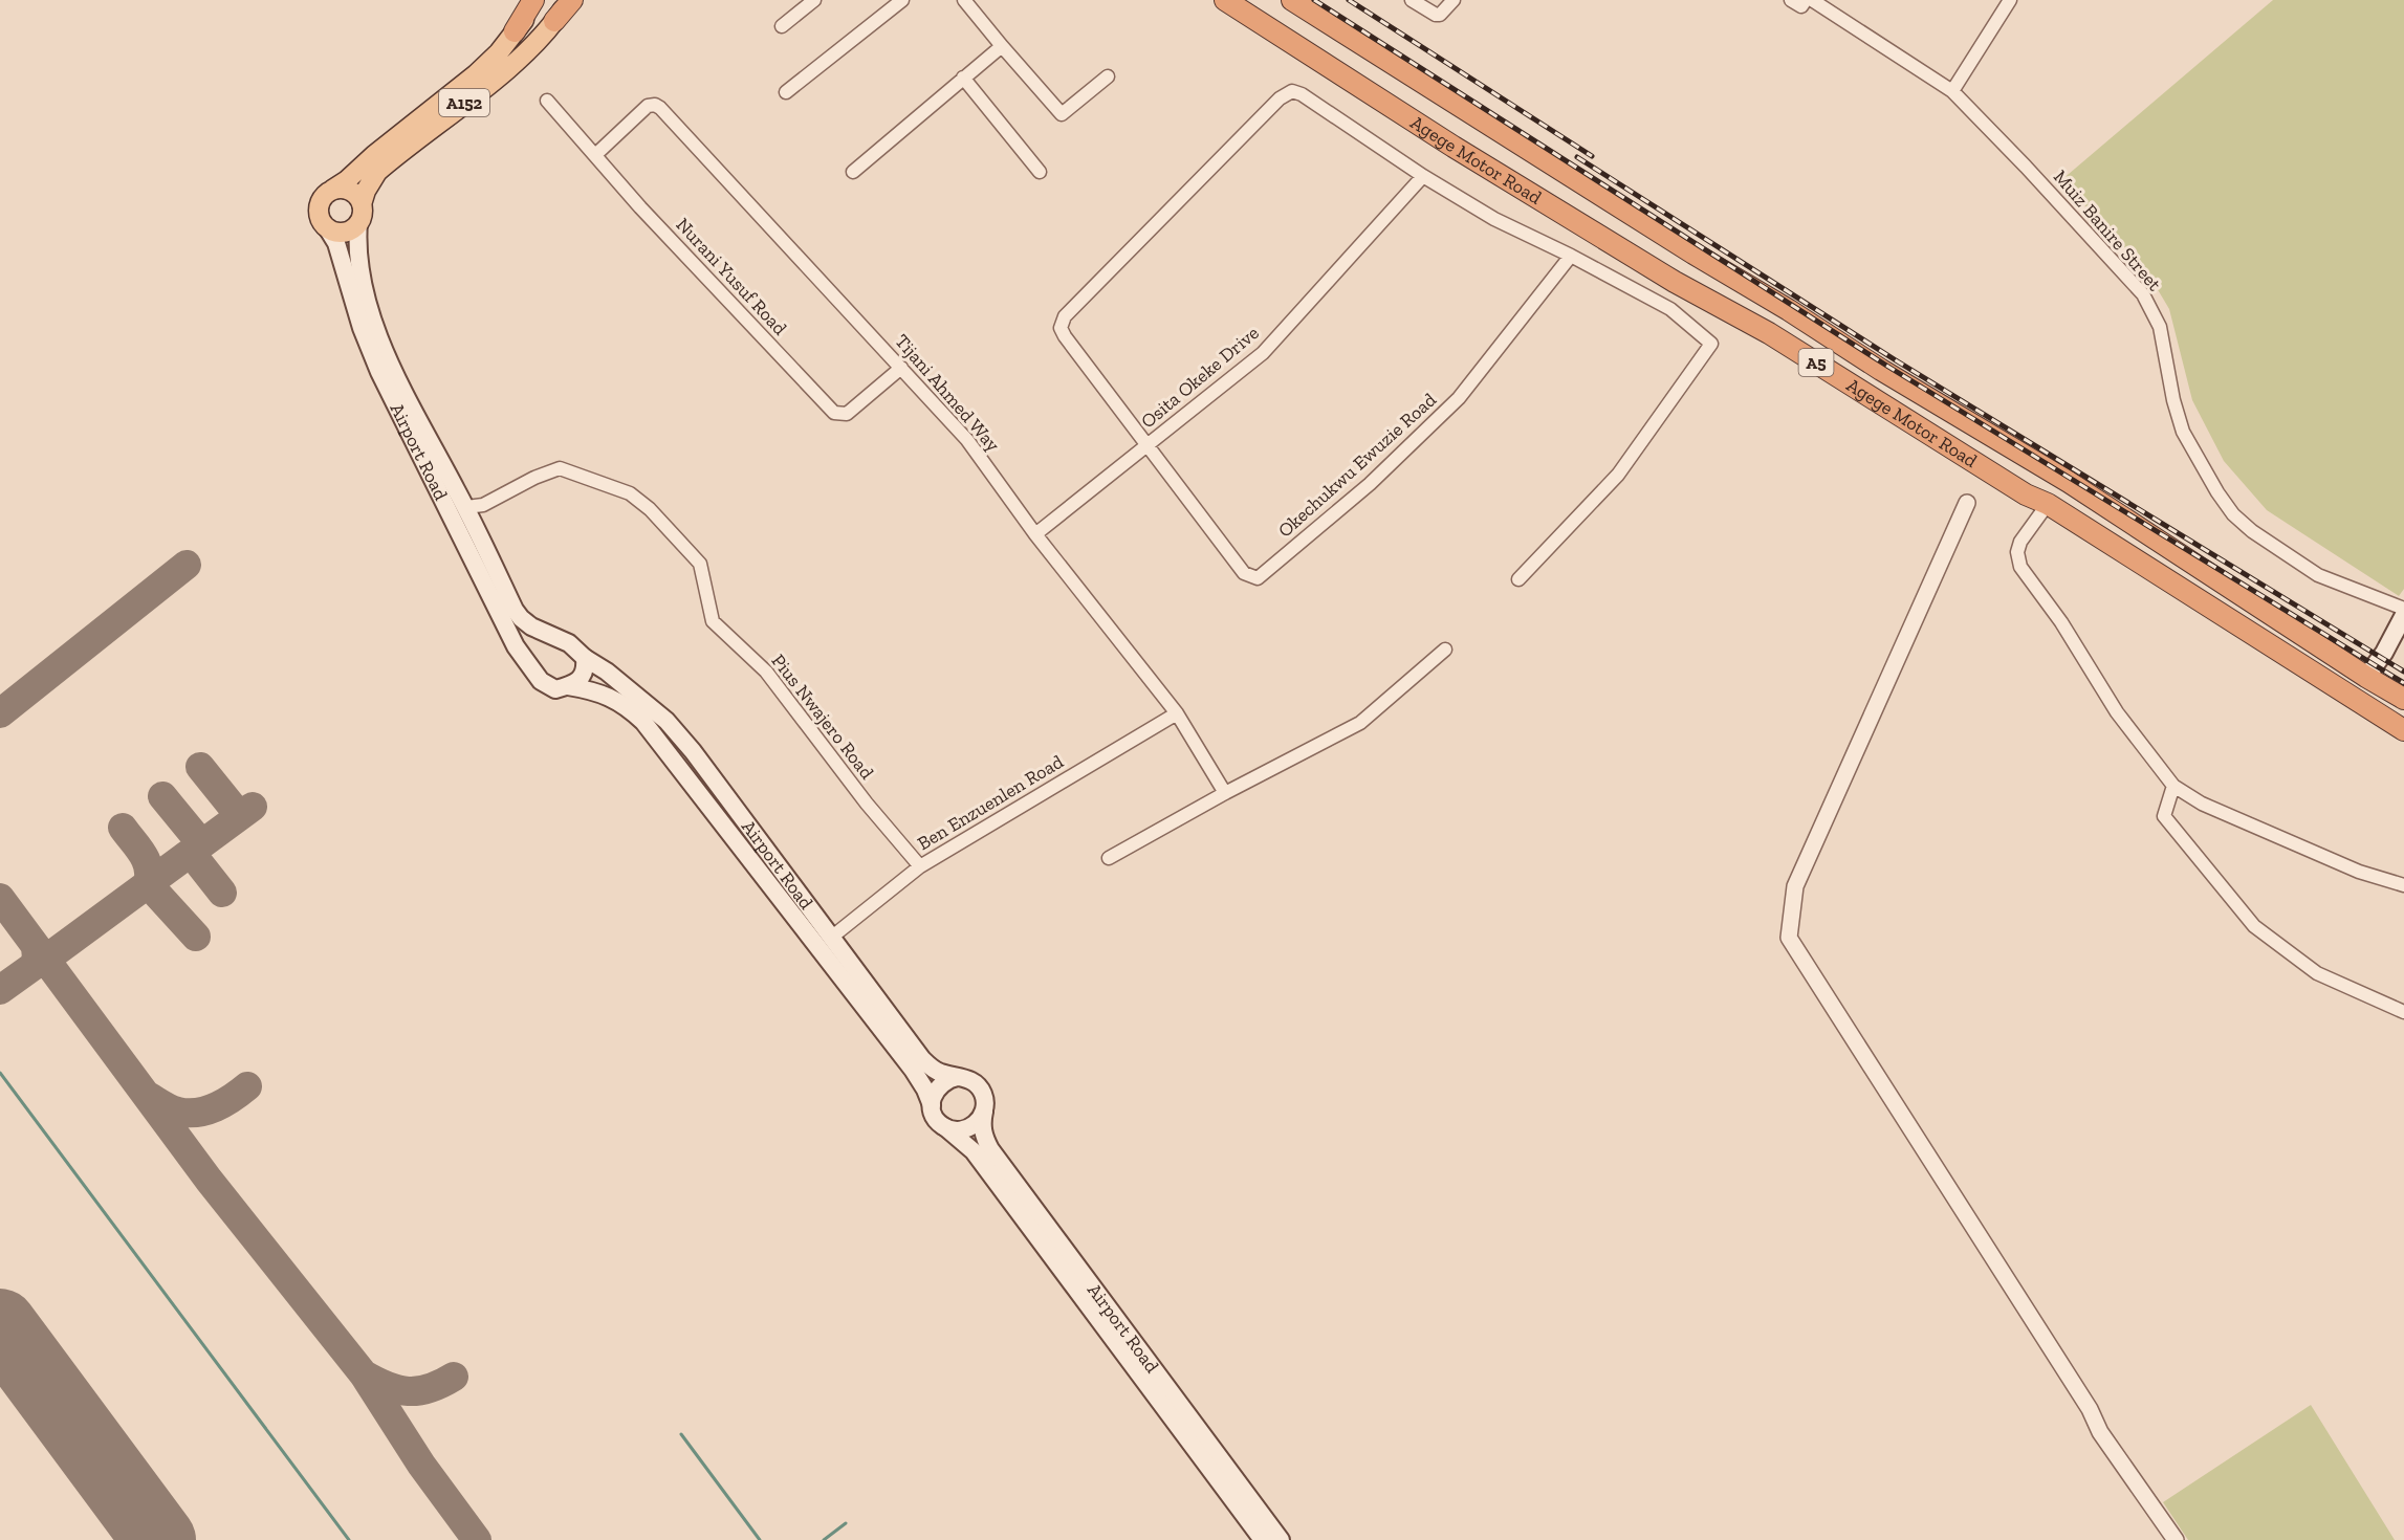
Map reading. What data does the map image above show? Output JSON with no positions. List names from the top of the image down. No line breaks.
{"streets":{"highway":["Agege Motor Road","A5"],"main road":["A152","Airport Road"],"street":["Muiz Banire Street","Nurani Yusuf Road","Osita Okeke Drive","Tijani Ahmed Way","Okechukwu Ewuzie Road","Pius Nwajero Road","Ben Enzuenlen Road"]},"crossings":[["A152","Airport Road"],["Nurani Yusuf Road","Tijani Ahmed Way"],["Osita Okeke Drive","Tijani Ahmed Way"],["Osita Okeke Drive","Okechukwu Ewuzie Road"],["Tijani Ahmed Way","Ben Enzuenlen Road"],["Airport Road","Pius Nwajero Road"],["Airport Road","Ben Enzuenlen Road"],["Pius Nwajero Road","Ben Enzuenlen Road"]]}
